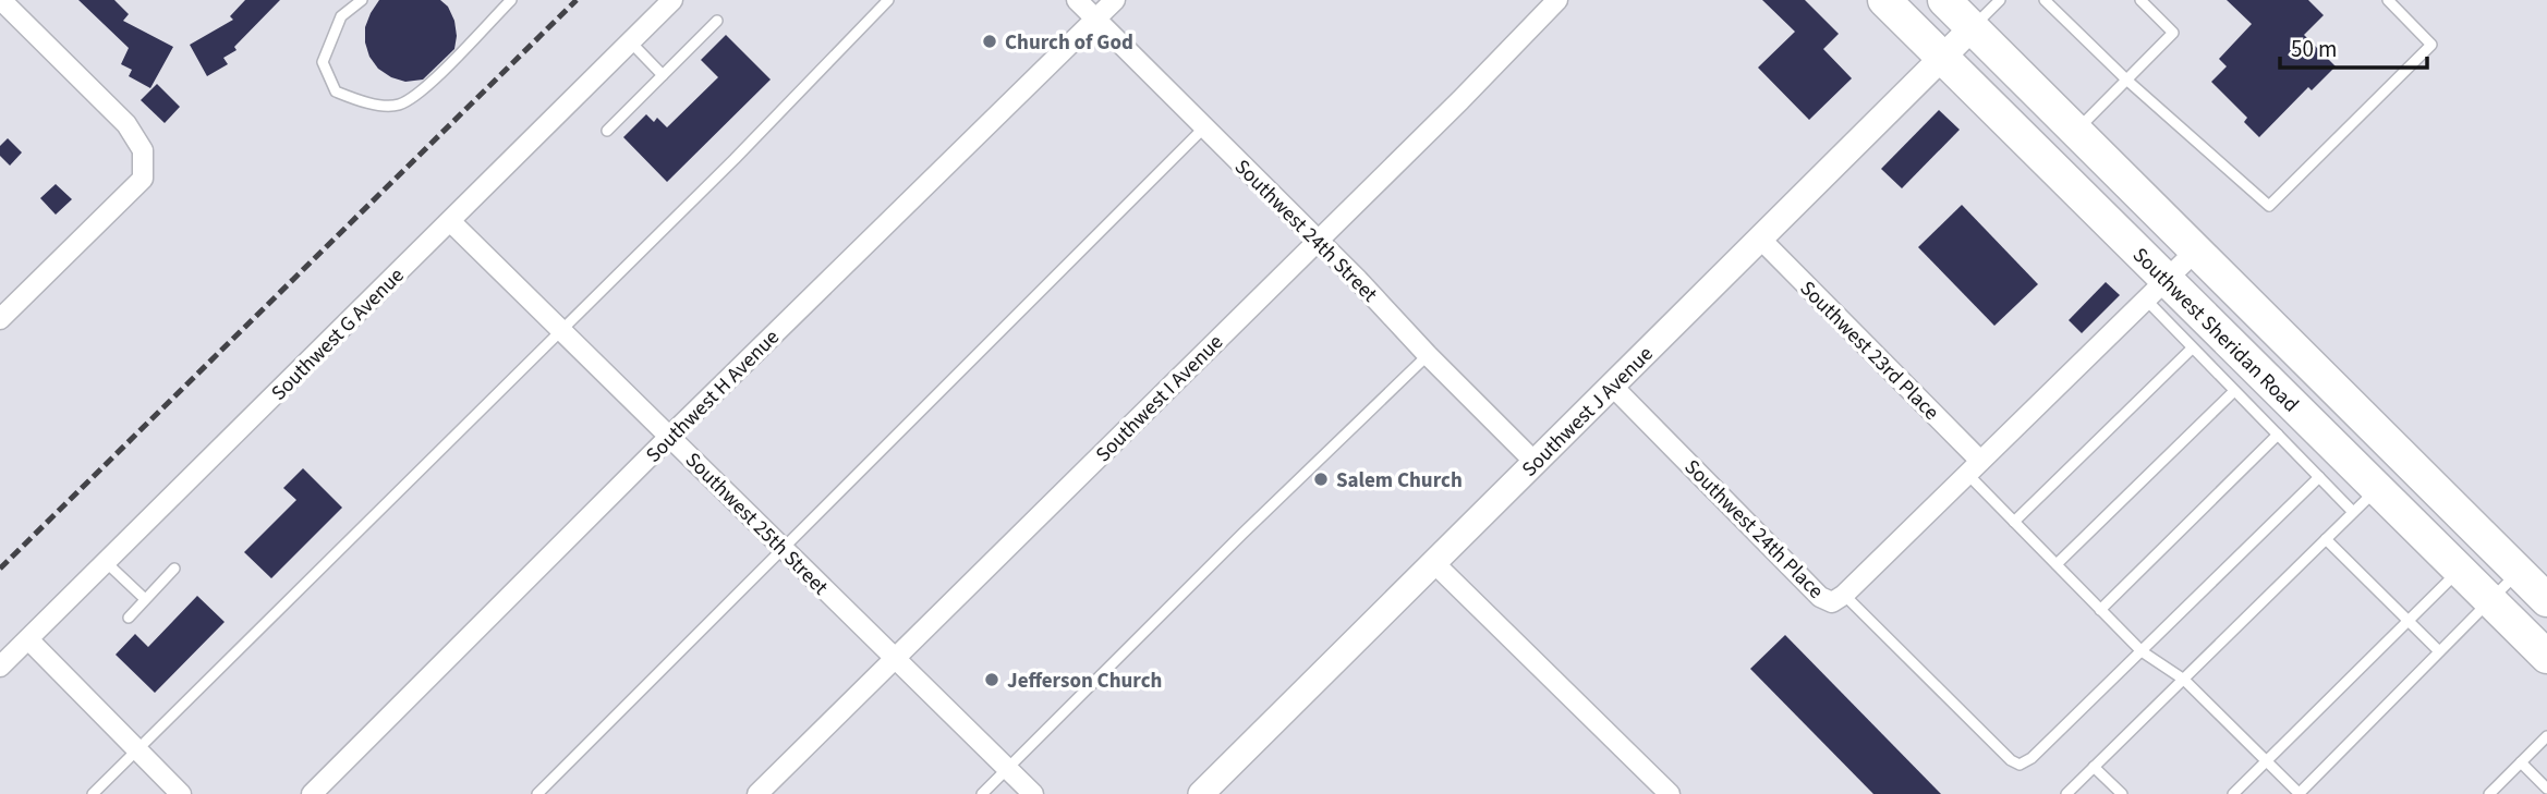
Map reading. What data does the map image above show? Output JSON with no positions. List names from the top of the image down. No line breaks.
{"streets":{"main road":["Southwest Sheridan Road"],"street":["Southwest 24th Street","Southwest G Avenue","Southwest 23rd Place","Southwest H Avenue","Southwest I Avenue","Southwest J Avenue","Southwest 25th Street","Southwest 24th Place"]},"crossings":[["Southwest 24th Street","Southwest H Avenue"],["Southwest 24th Street","Southwest I Avenue"],["Southwest 24th Street","Southwest J Avenue"],["Southwest Sheridan Road","Southwest J Avenue"],["Southwest Sheridan Road","Southwest 24th Place"],["Southwest G Avenue","Southwest 25th Street"],["Southwest 23rd Place","Southwest J Avenue"],["Southwest 23rd Place","Southwest 24th Place"],["Southwest H Avenue","Southwest 25th Street"],["Southwest I Avenue","Southwest 25th Street"],["Southwest J Avenue","Southwest 24th Place"]],"places":["Church of God","Salem Church","Jefferson Church"],"scale_bar":"50 m"}
